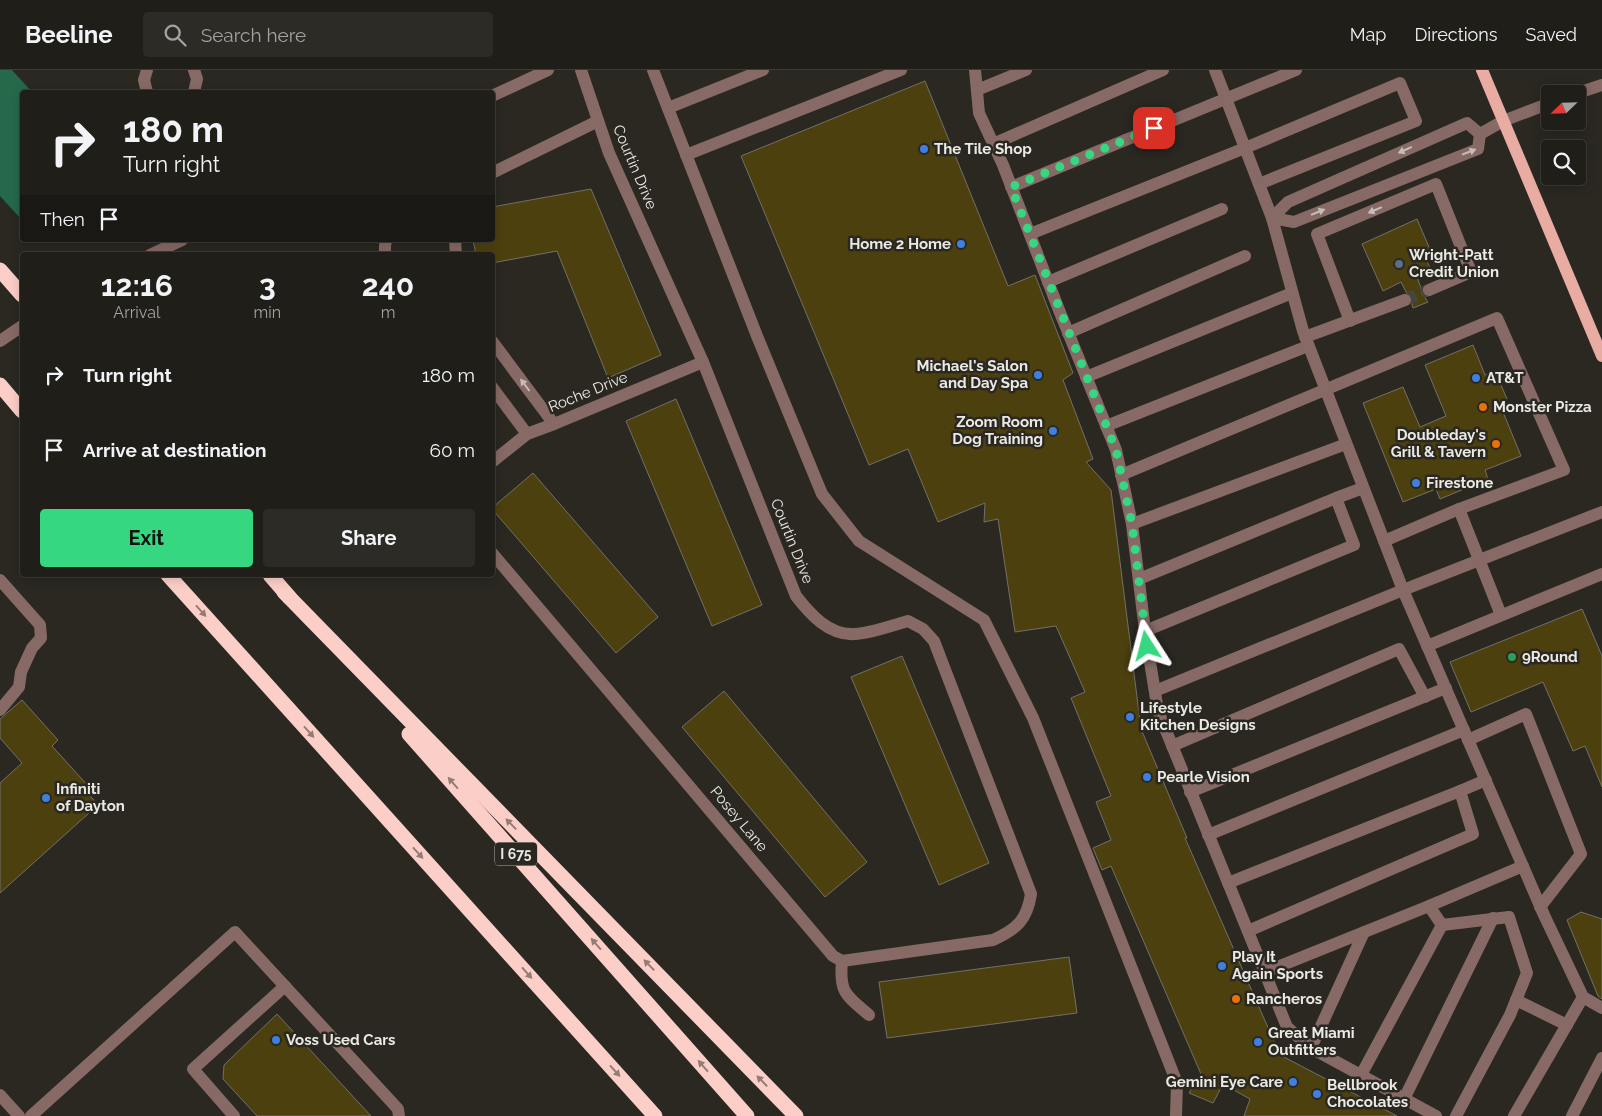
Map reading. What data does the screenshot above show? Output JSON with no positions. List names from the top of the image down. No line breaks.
{"streets":{"highway":["I 675"],"street":["Courtin Drive","Roche Drive","Posey Lane"]},"crossings":[["Courtin Drive","Roche Drive"],["Courtin Drive","Posey Lane"]],"places":["The Tile Shop","Home 2 Home","Wright-Patt Credit Union","Michael's Salon and Day Spa","AT&T","Monster Pizza","Zoom Room Dog Training","Doubleday's Grill & Tavern","Firestone","9Round","Lifestyle Kitchen Designs","Pearle Vision","Infiniti of Dayton","Play It Again Sports","Rancheros","Voss Used Cars","Great Miami Outfitters","Gemini Eye Care","Bellbrook Chocolates"],"north":"bottom left","page":{"header":"Beeline","search":"Search here","nav":["Map","Directions","Saved"],"turn":["180 m","Turn right"],"then":"Then","eta":["12:16","Arrival","3","min","240","m"],"list":[{"name":"Turn right","value":"180 m"},{"name":"Arrive at destination","value":"60 m"}],"buttons":["Exit","Share"]}}
